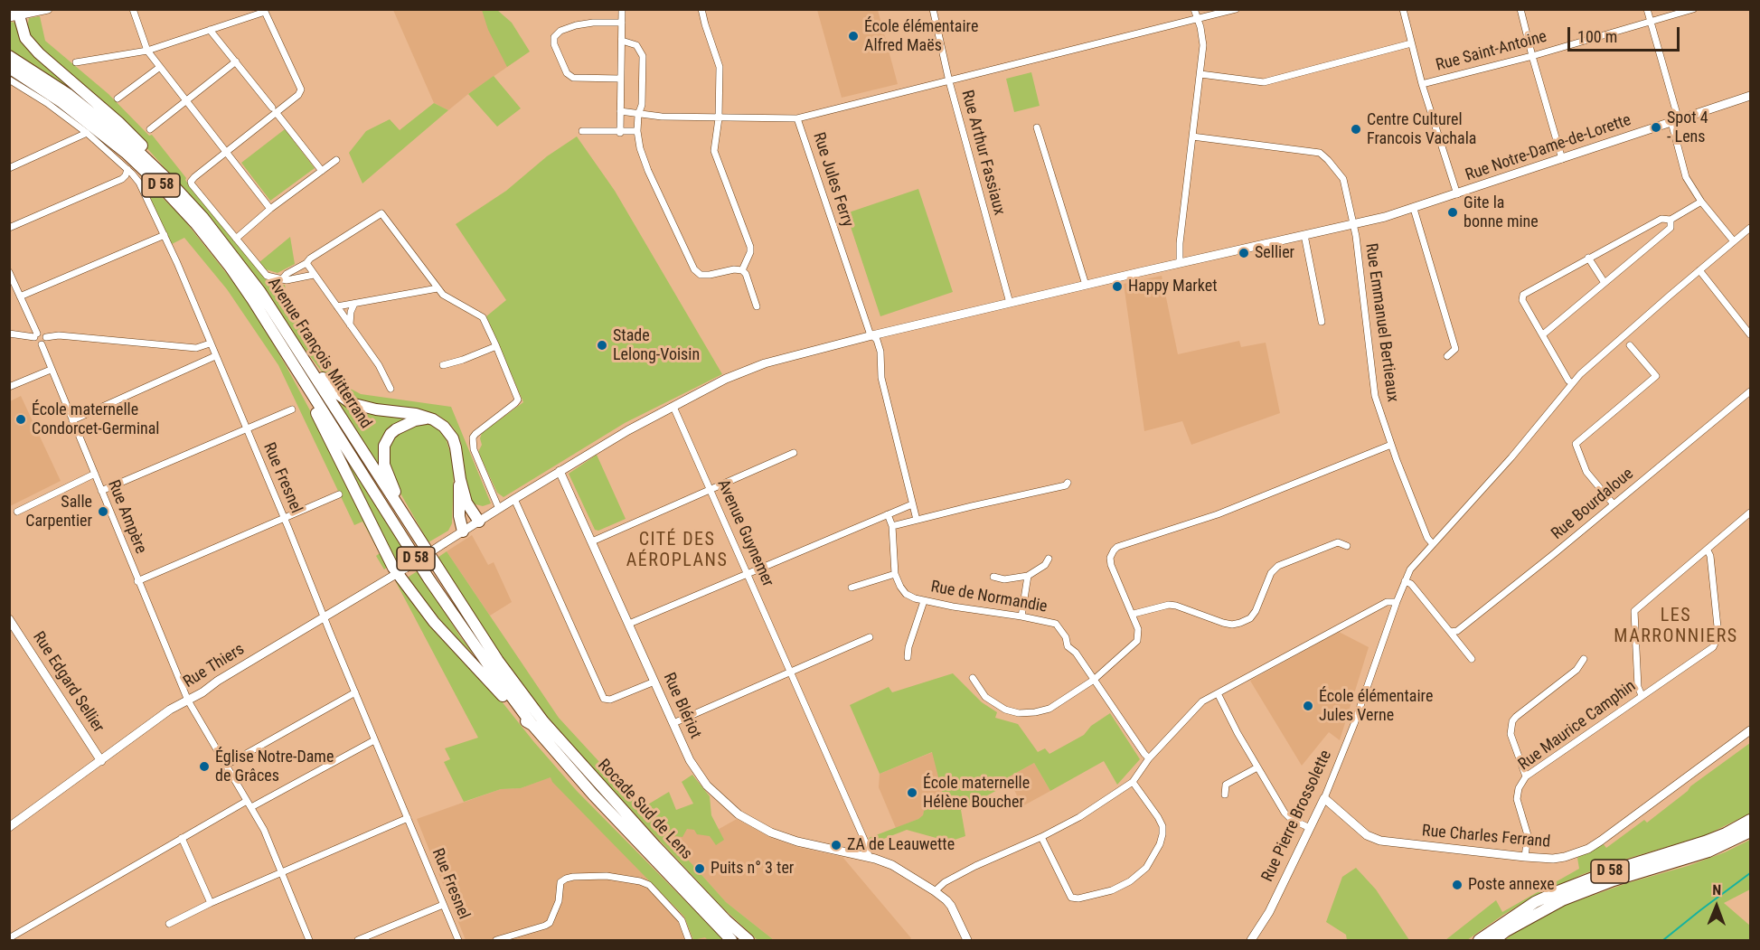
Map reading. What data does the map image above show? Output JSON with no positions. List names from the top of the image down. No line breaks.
{"streets":{"highway":["D 58","Avenue François Mitterrand","Rocade Sud de Lens"],"street":["Rue Saint-Antoine","Rue Notre-Dame-de-Lorette","Rue Arthur Fassiaux","Rue Jules Ferry","Rue Emmanuel Bertieaux","Rue Fresnel","Rue Bourdaloue","Rue Ampère","Avenue Guynemer","Rue de Normandie","Rue Thiers","Rue Edgard Sellier","Rue Blériot","Rue Maurice Camphin","Rue Pierre Brossolette","Rue Charles Ferrand"]},"crossings":[["Rue Notre-Dame-de-Lorette","Rue Arthur Fassiaux"],["Rue Notre-Dame-de-Lorette","Rue Jules Ferry"],["Rue Notre-Dame-de-Lorette","Rue Emmanuel Bertieaux"],["Rue Notre-Dame-de-Lorette","Avenue Guynemer"],["Rue Notre-Dame-de-Lorette","Rue Blériot"],["Rue Arthur Fassiaux","Rue Jules Ferry"],["Rue Emmanuel Bertieaux","Rue Pierre Brossolette"],["Avenue François Mitterrand","Rocade Sud de Lens"],["Rue Fresnel","Rue Thiers"],["Rue Ampère","Rue Thiers"],["Avenue Guynemer","Rue Blériot"],["Rue Thiers","Rue Edgard Sellier"],["Rue Maurice Camphin","Rue Charles Ferrand"],["Rue Pierre Brossolette","Rue Charles Ferrand"]],"districts":["CITÉ DES AÉROPLANS","LES MARRONNIERS"],"places":["École élémentaire Alfred Maës","Spot 4 - Lens","Centre Culturel Francois Vachala","Gite la bonne mine","Sellier","Happy Market","Stade Lelong-Voisin","École maternelle Condorcet-Germinal","Salle Carpentier","École élémentaire Jules Verne","Église Notre-Dame de Grâces","École maternelle Hélène Boucher","ZA de Leauwette","Puits n° 3 ter","Poste annexe"],"scale_bar":"100 m","north":"top"}
